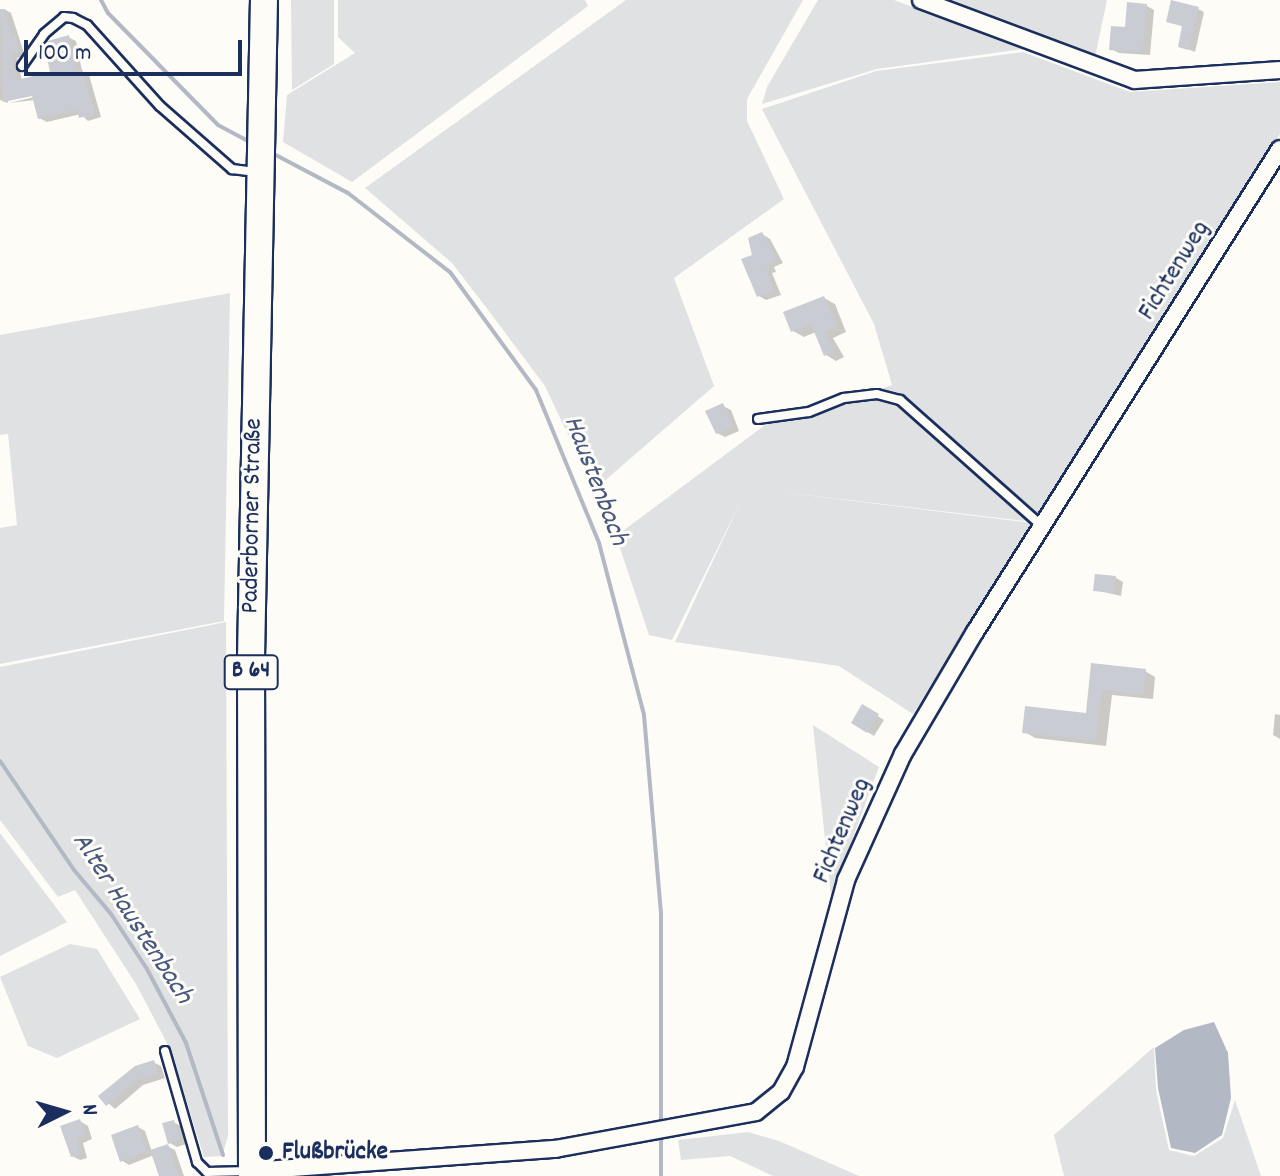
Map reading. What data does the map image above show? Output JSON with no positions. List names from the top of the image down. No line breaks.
{"streets":{"main road":["Paderborner Straße","B 64"],"street":["Fichtenweg"]},"crossings":[["Fichtenweg","Paderborner Straße"]],"water":["Haustenbach","Alter Haustenbach"],"places":["Flußbrücke"],"scale_bar":"100 m","north":"right"}
